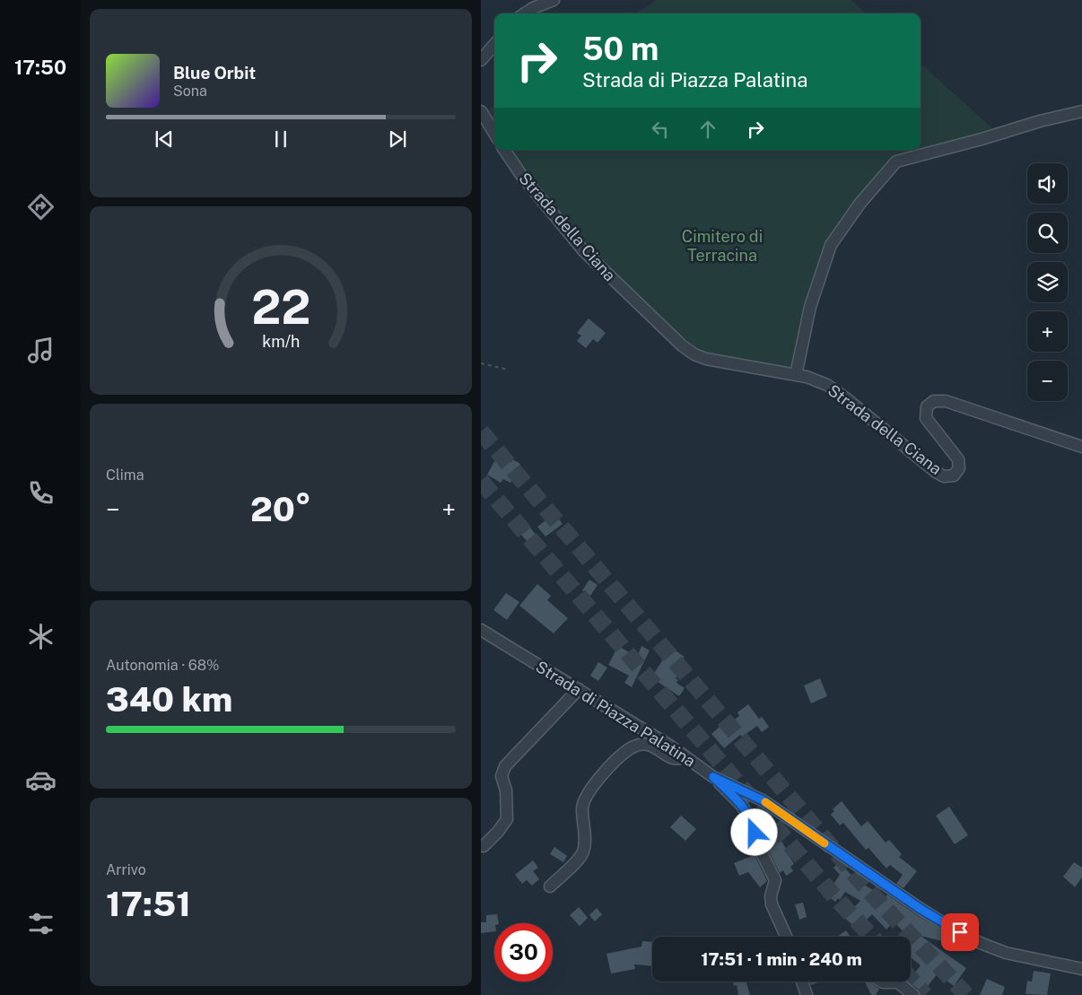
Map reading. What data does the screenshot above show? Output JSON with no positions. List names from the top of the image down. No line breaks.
{"streets":{"street":["Strada della Ciana","Strada di Piazza Palatina"]},"parks":["Cimitero di Terracina"],"page":{"tabs":"17:50","turn":["50 m","Strada di Piazza Palatina"],"song":["Blue Orbit","Sona"],"map_buttons":["+","−"],"tile":["Clima",["Autonomia · 68%","340 km"],["Arrivo","17:51"]],"heat":["−","20°","+"],"limit":"30","trip":"17:51 · 1 min · 240 m","gauge":["22","km/h"]}}
